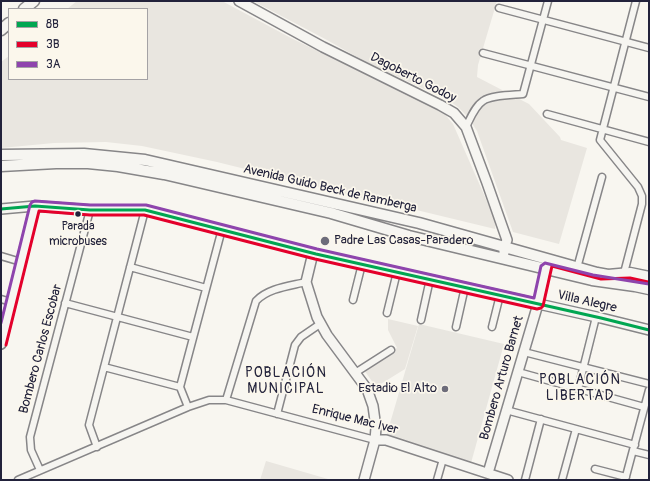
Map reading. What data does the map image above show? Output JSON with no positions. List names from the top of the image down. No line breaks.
{"streets":{"main road":["Dagoberto Godoy","Avenida Guido Beck de Ramberga","Villa Alegre","Bombero Arturo Barnet","Enrique Mac Iver"],"street":["Bombero Carlos Escobar"]},"crossings":[["Dagoberto Godoy","Avenida Guido Beck de Ramberga"],["Avenida Guido Beck de Ramberga","Bombero Arturo Barnet"],["Villa Alegre","Bombero Carlos Escobar"],["Villa Alegre","Bombero Arturo Barnet"],["Bombero Carlos Escobar","Enrique Mac Iver"],["Bombero Arturo Barnet","Enrique Mac Iver"]],"districts":["POBLACIÓN MUNICIPAL","POBLACIÓN LIBERTAD"],"places":["Parada microbuses","Padre Las Casas-Paradero","Estadio El Alto"],"lines":["transit line 3A","transit line 8B","transit line 3B"],"legend":["8B","3B","3A"]}
